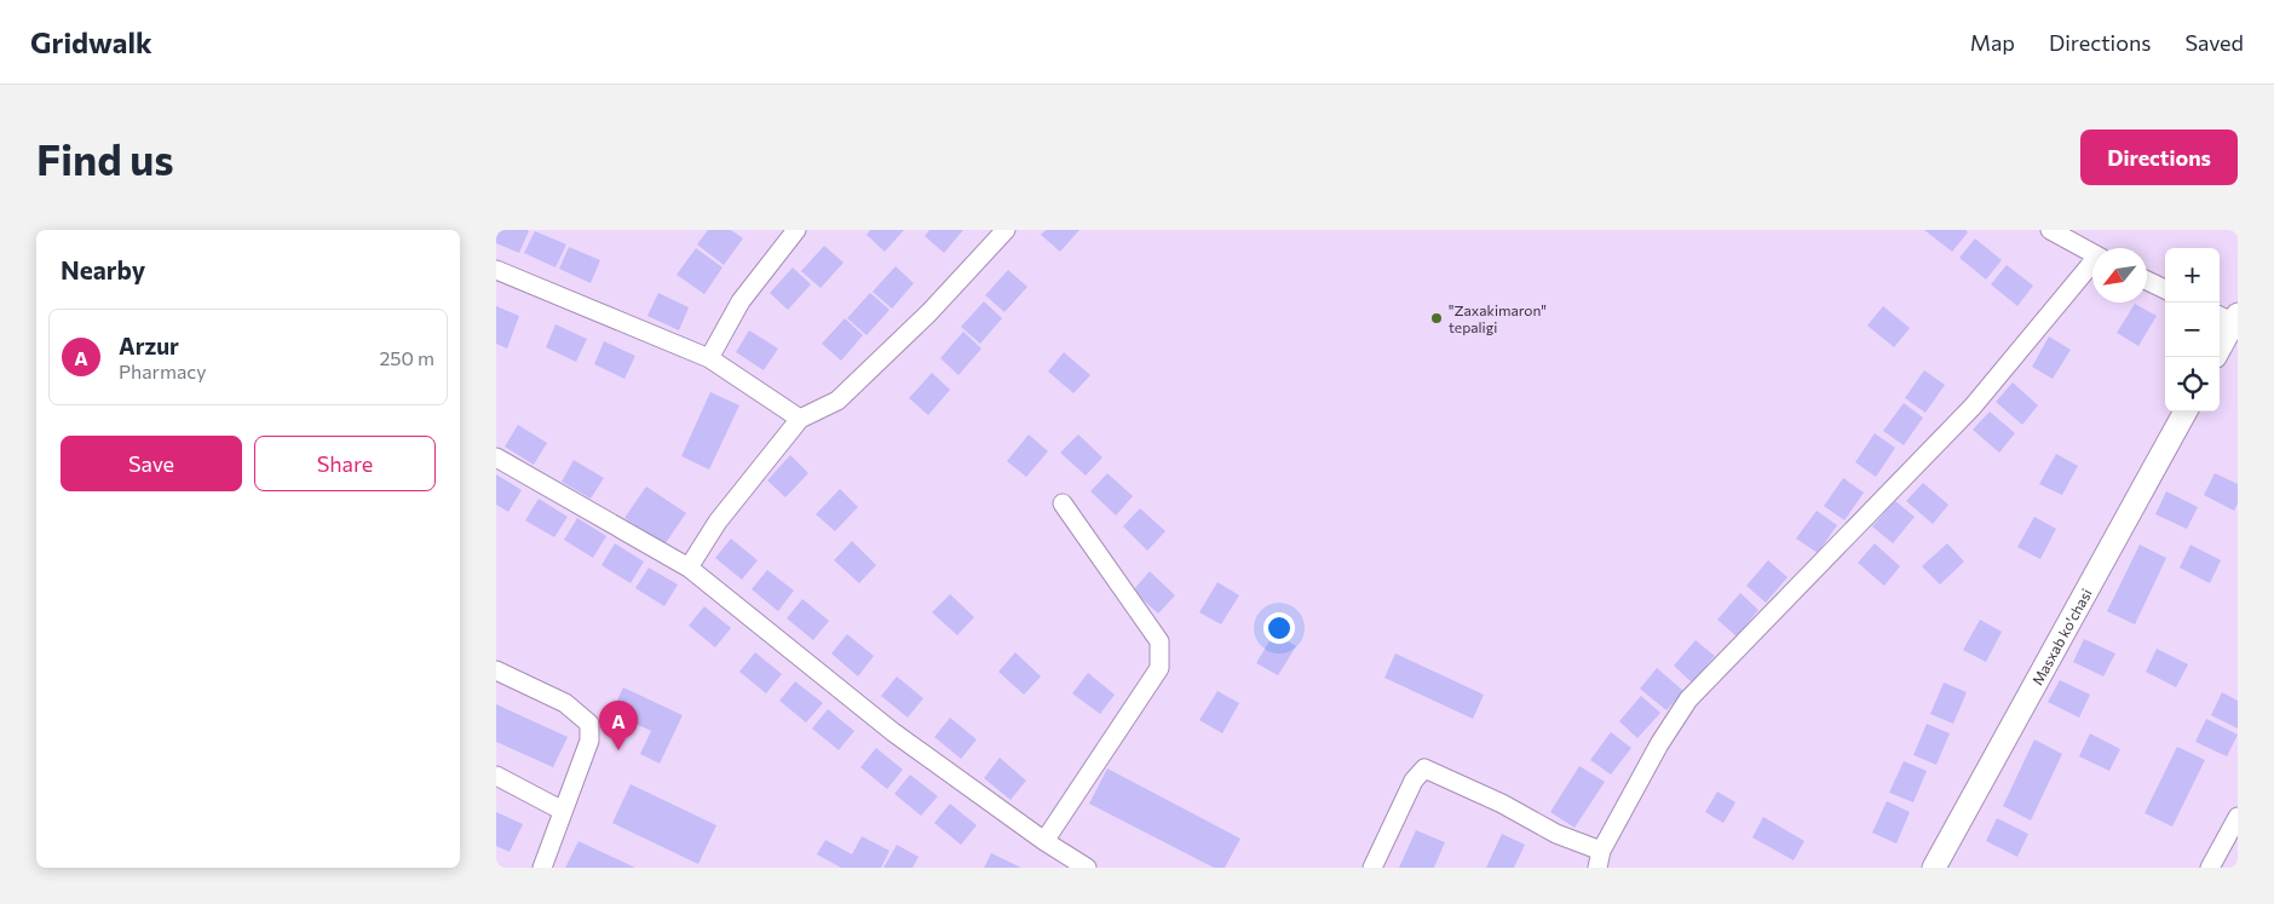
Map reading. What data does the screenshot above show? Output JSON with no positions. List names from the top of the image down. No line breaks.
{"streets":{"main road":["Masxab ko'chasi"]},"places":["\"Zaxakimaron\" tepaligi"],"north":"bottom left","page":{"header":"Gridwalk","nav":["Map","Directions","Saved"],"buttons":["Directions",["Save","Share"]],"title":"Find us","heading":"Nearby","map_buttons":["+","−"],"list":[{"mark":"A","name":"Arzur","note":"Pharmacy","value":"250 m"}],"pins":"A"}}
